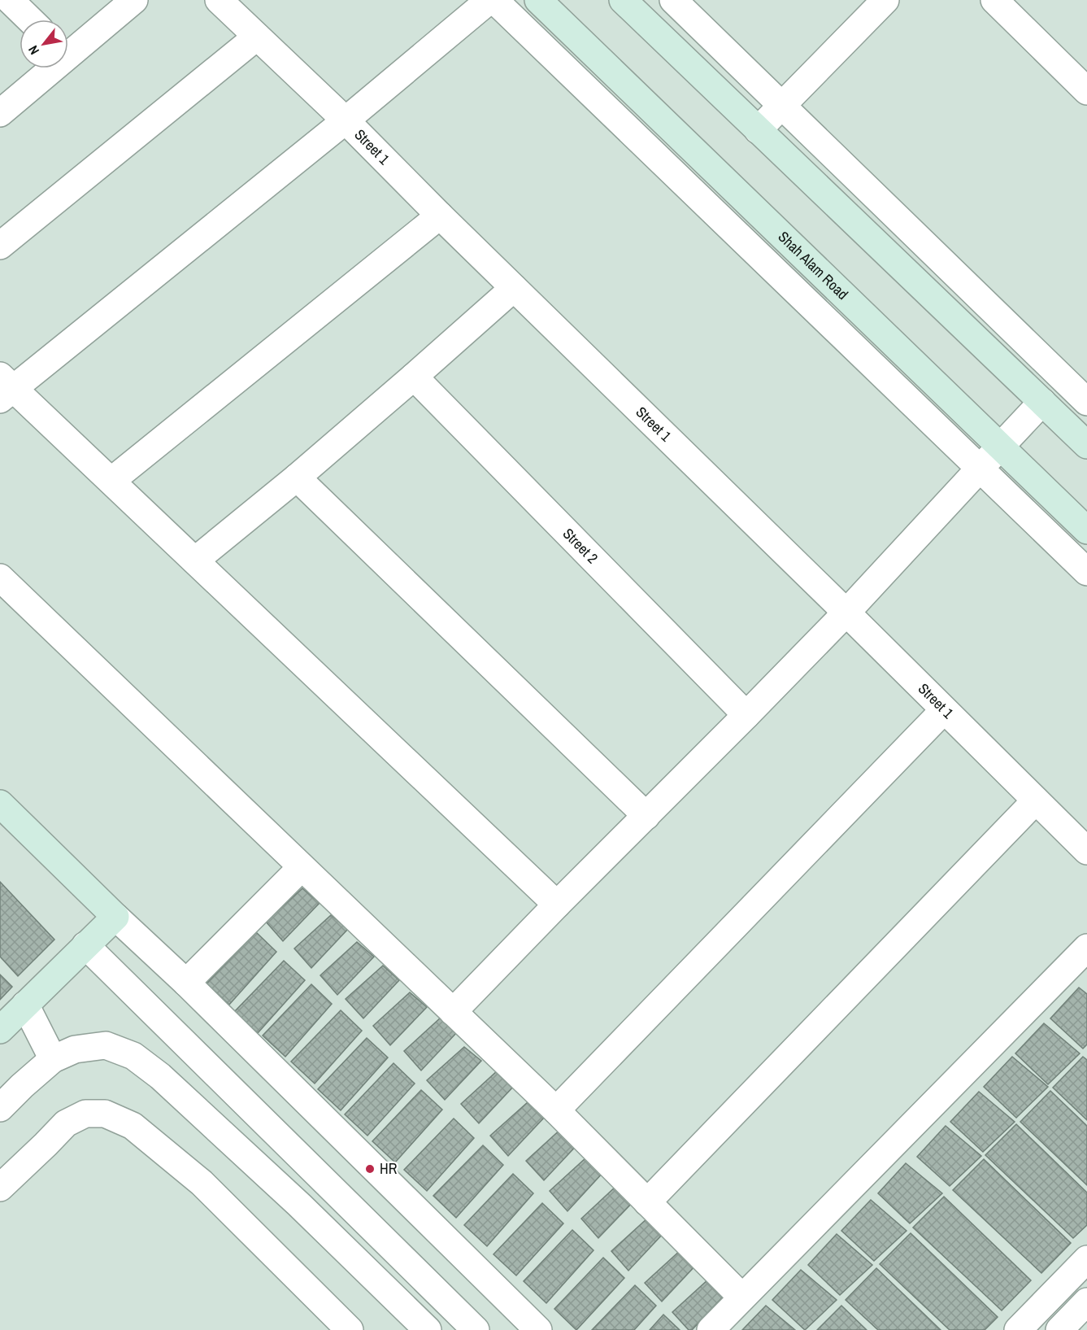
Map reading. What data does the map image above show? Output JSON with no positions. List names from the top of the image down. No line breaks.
{"streets":{"street":["Street 1","Shah Alam Road","Street 2"]},"places":["HR"],"north":"bottom left"}
